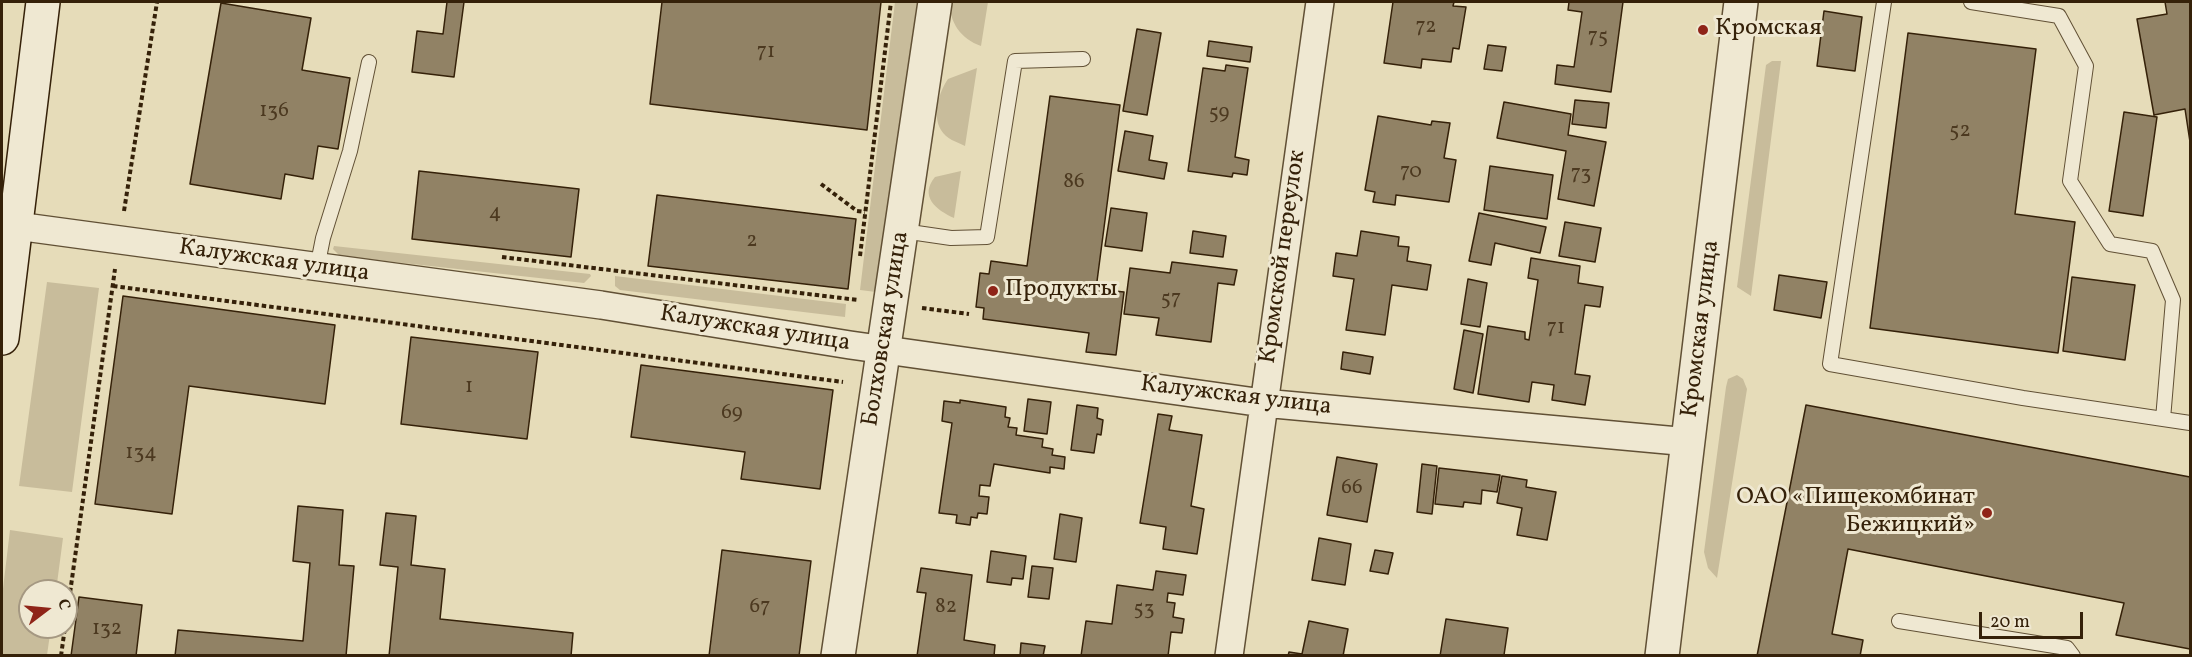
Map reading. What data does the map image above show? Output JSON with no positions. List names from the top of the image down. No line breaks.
{"streets":{"street":["Кромской переулок","Калужская улица","Болховская улица","Кромская улица"]},"crossings":[["Кромской переулок","Калужская улица"],["Калужская улица","Болховская улица"],["Калужская улица","Кромская улица"]],"places":["Кромская","Продукты","ОАО «Пищекомбинат Бежицкий»"],"house_numbers":["72","75","71","136","59","52","70","73","86","4","2","57","71","1","69","134","66","67","82","53","132"],"scale_bar":"20 m","north":"right"}
